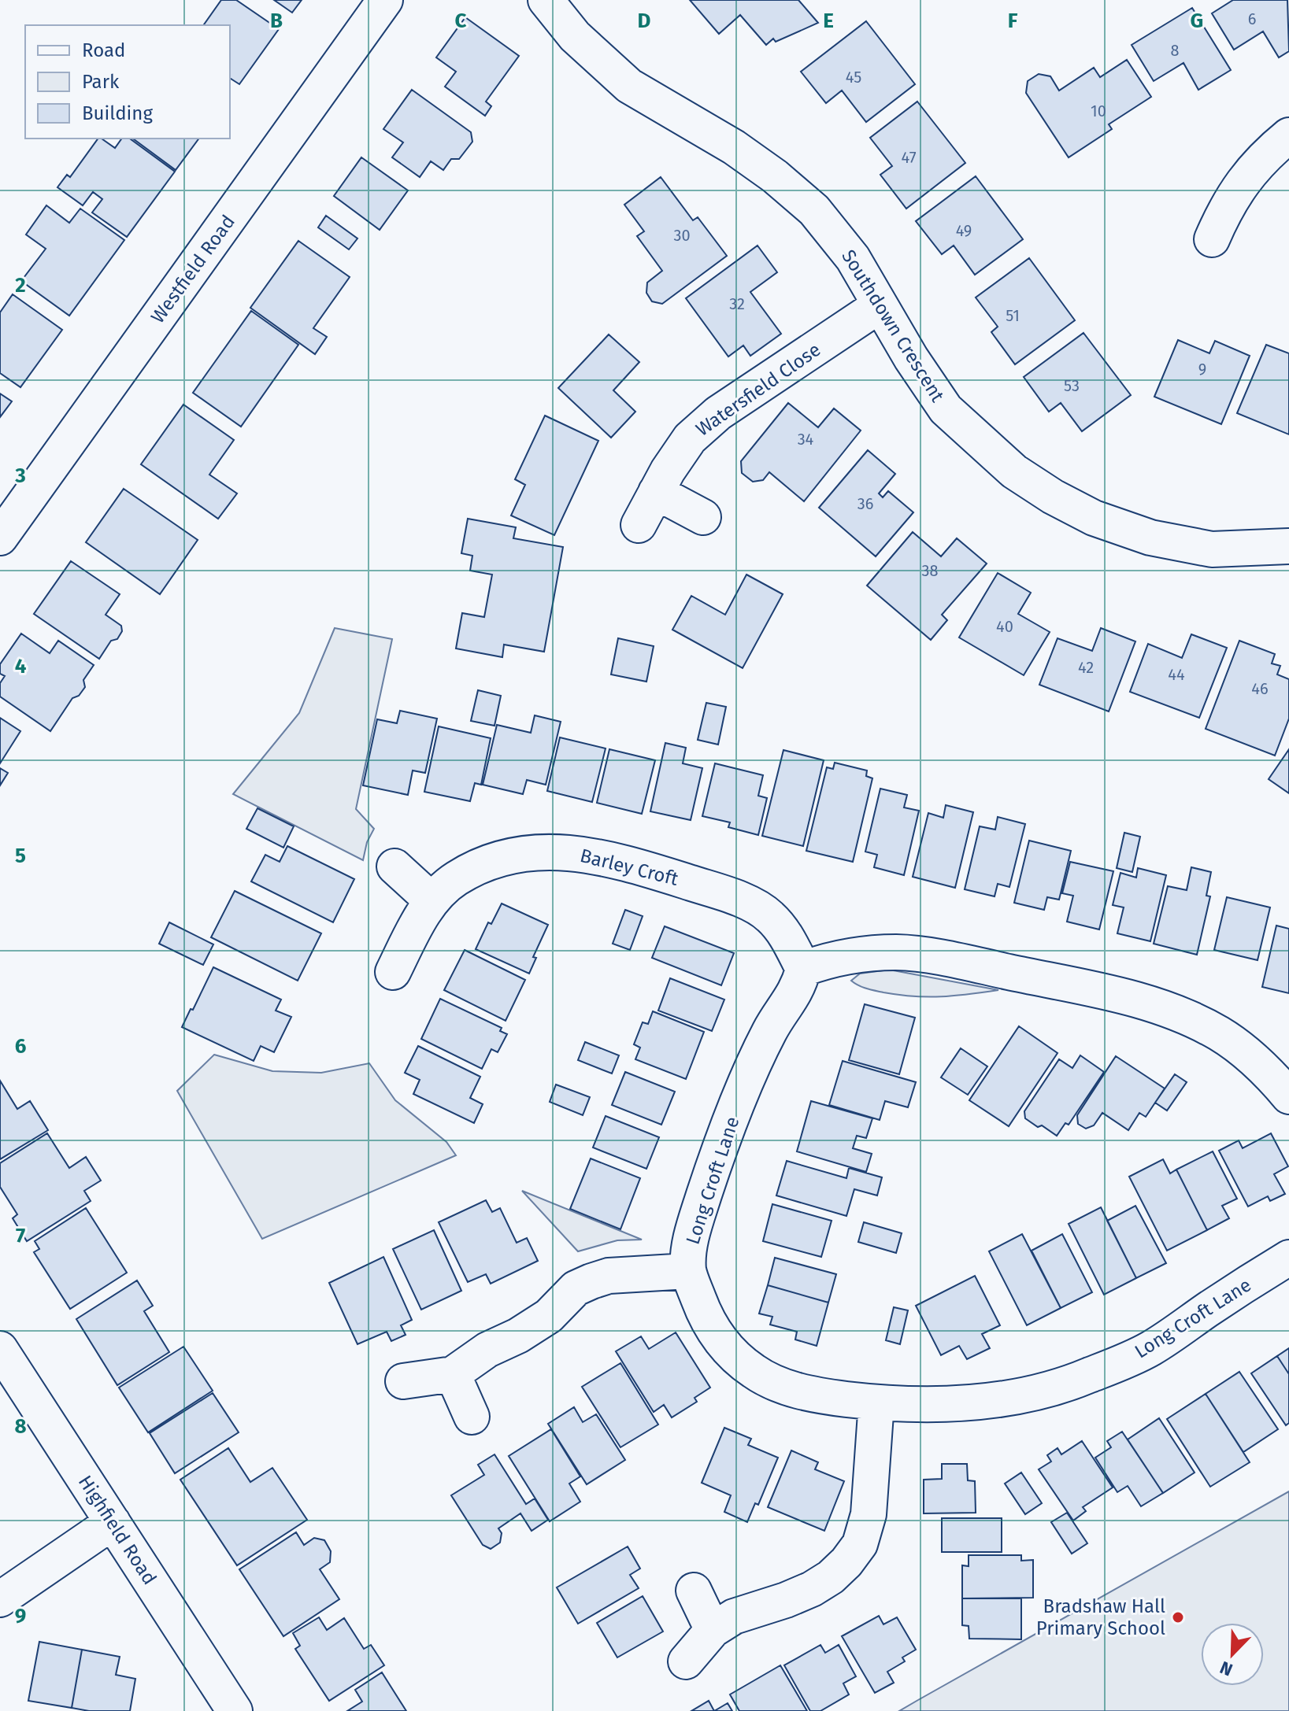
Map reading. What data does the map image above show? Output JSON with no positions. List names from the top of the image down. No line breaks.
{"streets":{"street":["Westfield Road","Southdown Crescent","Watersfield Close","Barley Croft","Long Croft Lane","Highfield Road"]},"crossings":[["Southdown Crescent","Watersfield Close"],["Barley Croft","Long Croft Lane"]],"places":["Bradshaw Hall Primary School"],"house_numbers":["6","8","45","10","47","49","30","32","51","9","53","34","36","38","40","42","44","46"],"legend":["Road","Park","Building"],"north":"bottom left","grid":{"columns":["B","C","D","E","F","G"],"rows":["2","3","4","5","6","7","8","9"]}}
